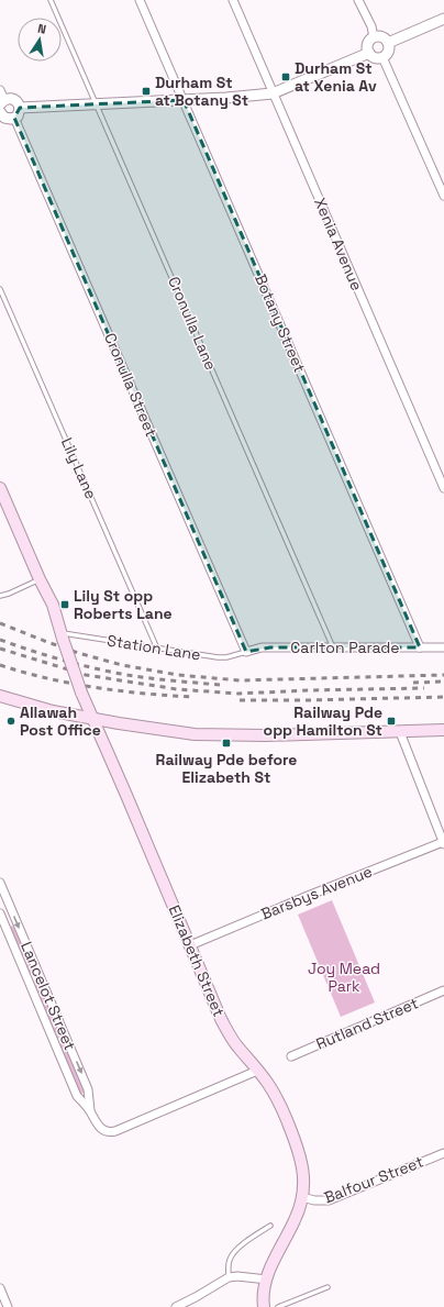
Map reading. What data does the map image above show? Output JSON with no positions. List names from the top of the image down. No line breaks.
{"streets":{"main road":["Elizabeth Street"],"street":["Xenia Avenue","Botany Street","Cronulla Street","Carlton Parade","Barsbys Avenue","Lancelot Street","Rutland Street","Balfour Street"],"lane":["Cronulla Lane","Lily Lane","Station Lane"]},"crossings":[["Cronulla Lane","Carlton Parade"],["Botany Street","Carlton Parade"],["Cronulla Street","Station Lane"],["Cronulla Street","Carlton Parade"],["Lily Lane","Station Lane"],["Station Lane","Carlton Parade"],["Station Lane","Elizabeth Street"],["Barsbys Avenue","Elizabeth Street"],["Elizabeth Street","Lancelot Street"],["Elizabeth Street","Balfour Street"]],"parks":["Joy Mead Park"],"places":{"transit":["Durham St at Xenia Av","Durham St at Botany St","Lily St opp Roberts Lane","Railway Pde opp Hamilton St","Railway Pde before Elizabeth St"],"other":["Allawah Post Office"]},"north":"top"}
